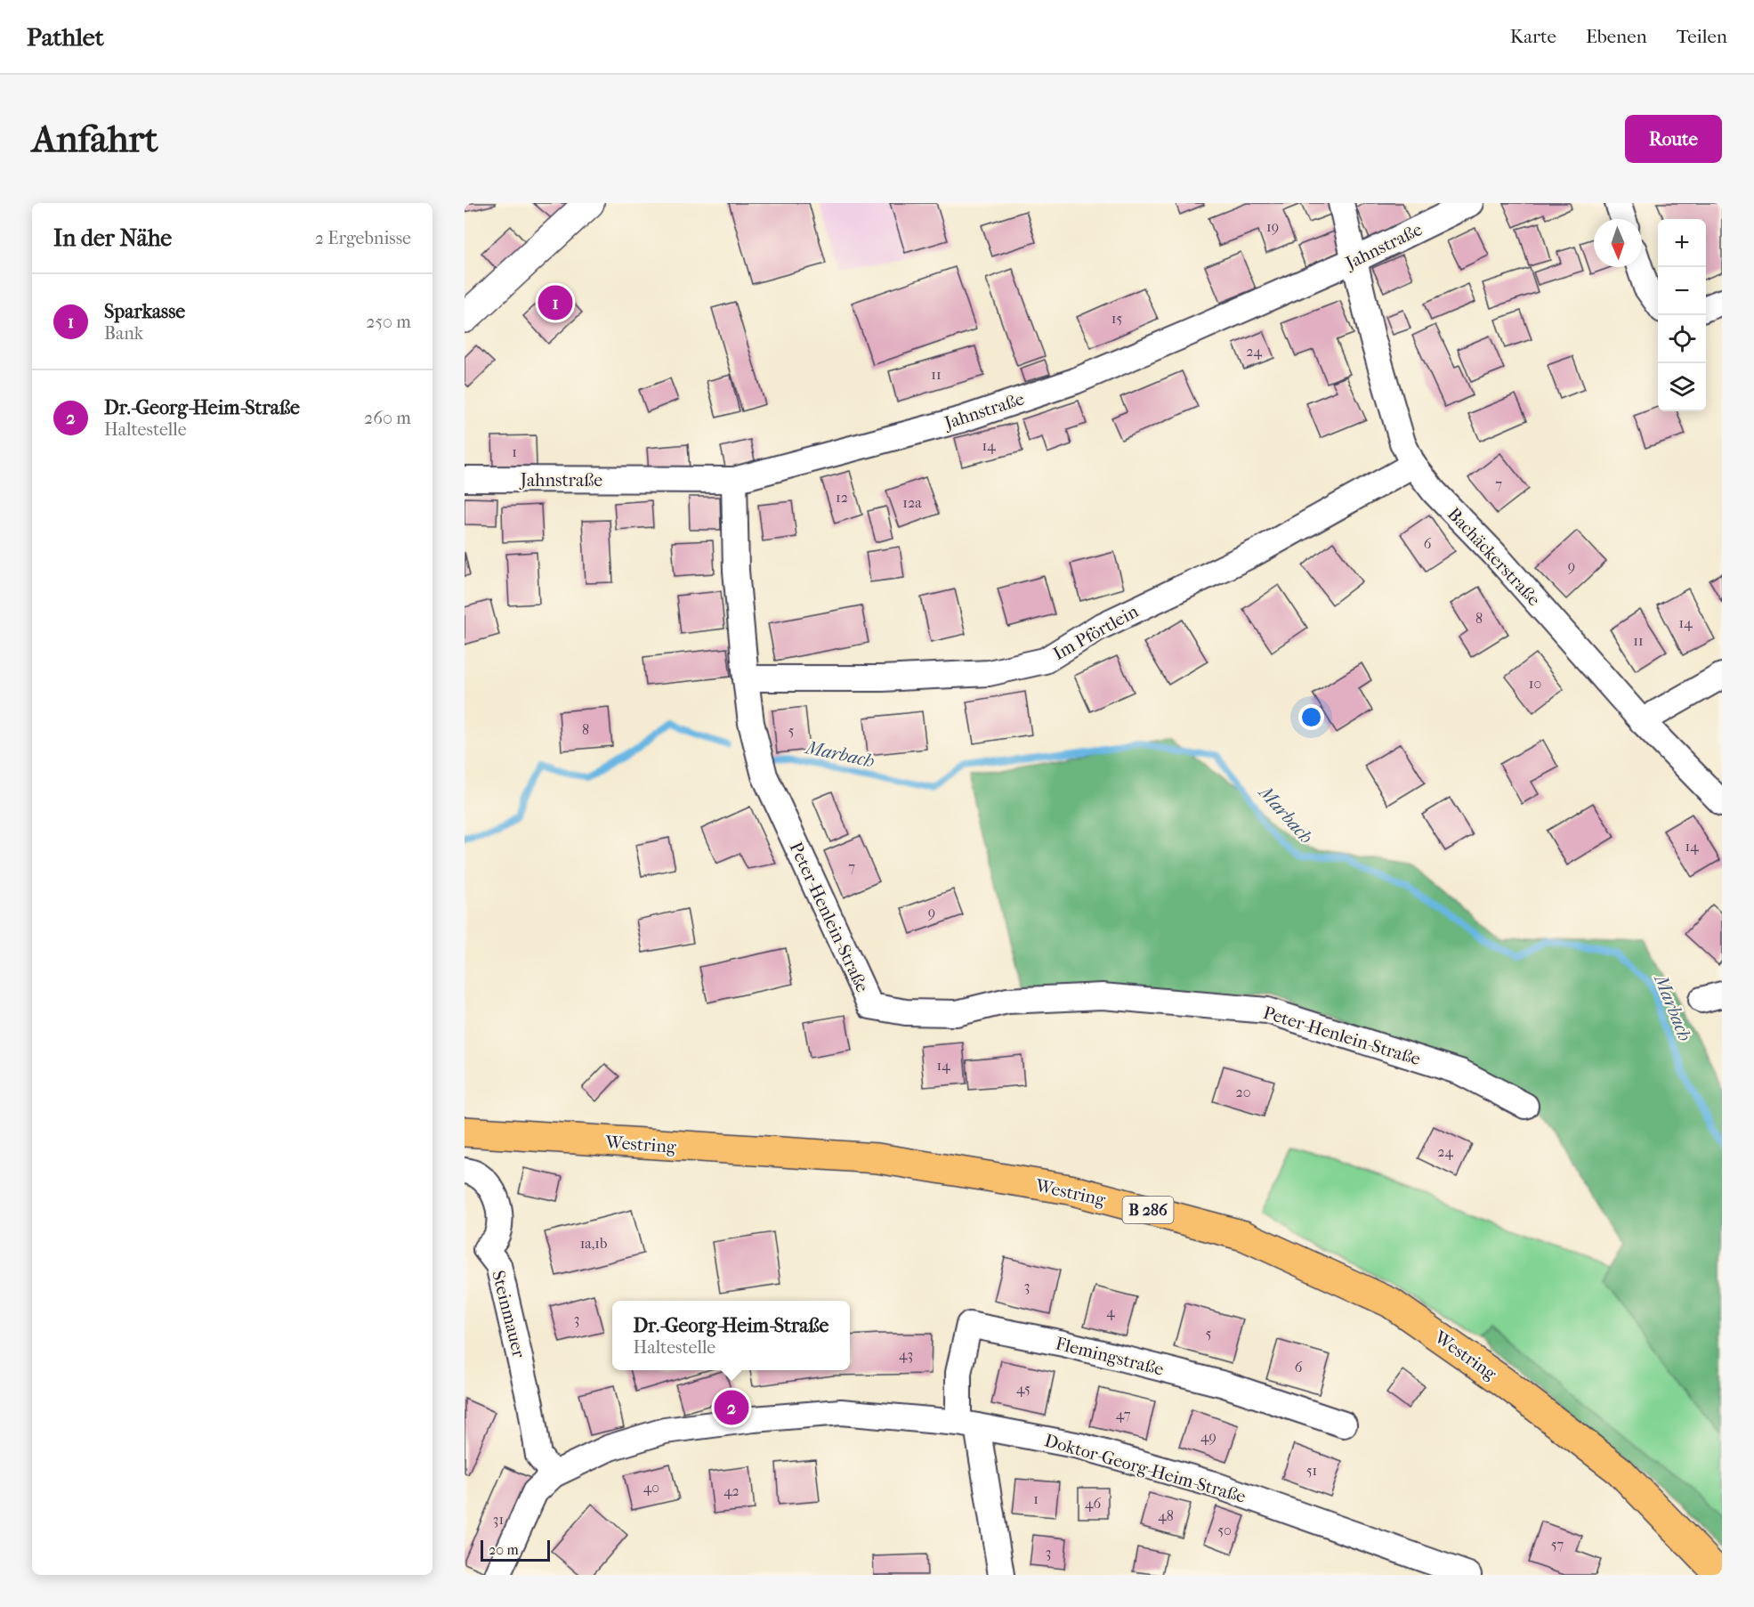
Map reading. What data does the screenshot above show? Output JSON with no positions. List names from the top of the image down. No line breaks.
{"streets":{"main road":["Westring","B 286"],"street":["Jahnstraße","Bachäckerstraße","Im Pförtlein","Peter-Henlein-Straße","Steinmauer","Flemingstraße","Doktor-Georg-Heim-Straße"]},"crossings":[["Jahnstraße","Bachäckerstraße"],["Jahnstraße","Peter-Henlein-Straße"],["Bachäckerstraße","Im Pförtlein"],["Im Pförtlein","Peter-Henlein-Straße"],["Steinmauer","Doktor-Georg-Heim-Straße"],["Flemingstraße","Doktor-Georg-Heim-Straße"]],"water":["Marbach"],"house_numbers":["19","15","24","11","14","1","7","12","12a","6","9","8","14","11","10","8","5","14","7","9","14","20","24","1a,1b","3","4","3","5","43","6","45","47","49","51","40","42","1","46","48","31","50","57","3"],"scale_bar":"20 m","north":"bottom","page":{"header":"Pathlet","nav":["Karte","Ebenen","Teilen"],"buttons":"Route","title":"Anfahrt","heading":["In der Nähe","2 Ergebnisse"],"map_buttons":["+","−"],"list":[{"mark":"1","name":"Sparkasse","note":"Bank","value":"250 m"},{"mark":"2","name":"Dr.-Georg-Heim-Straße","note":"Haltestelle","value":"260 m"}],"pins":["1","2"],"popup":["Dr.-Georg-Heim-Straße","Haltestelle"],"scale":"20 m"}}
